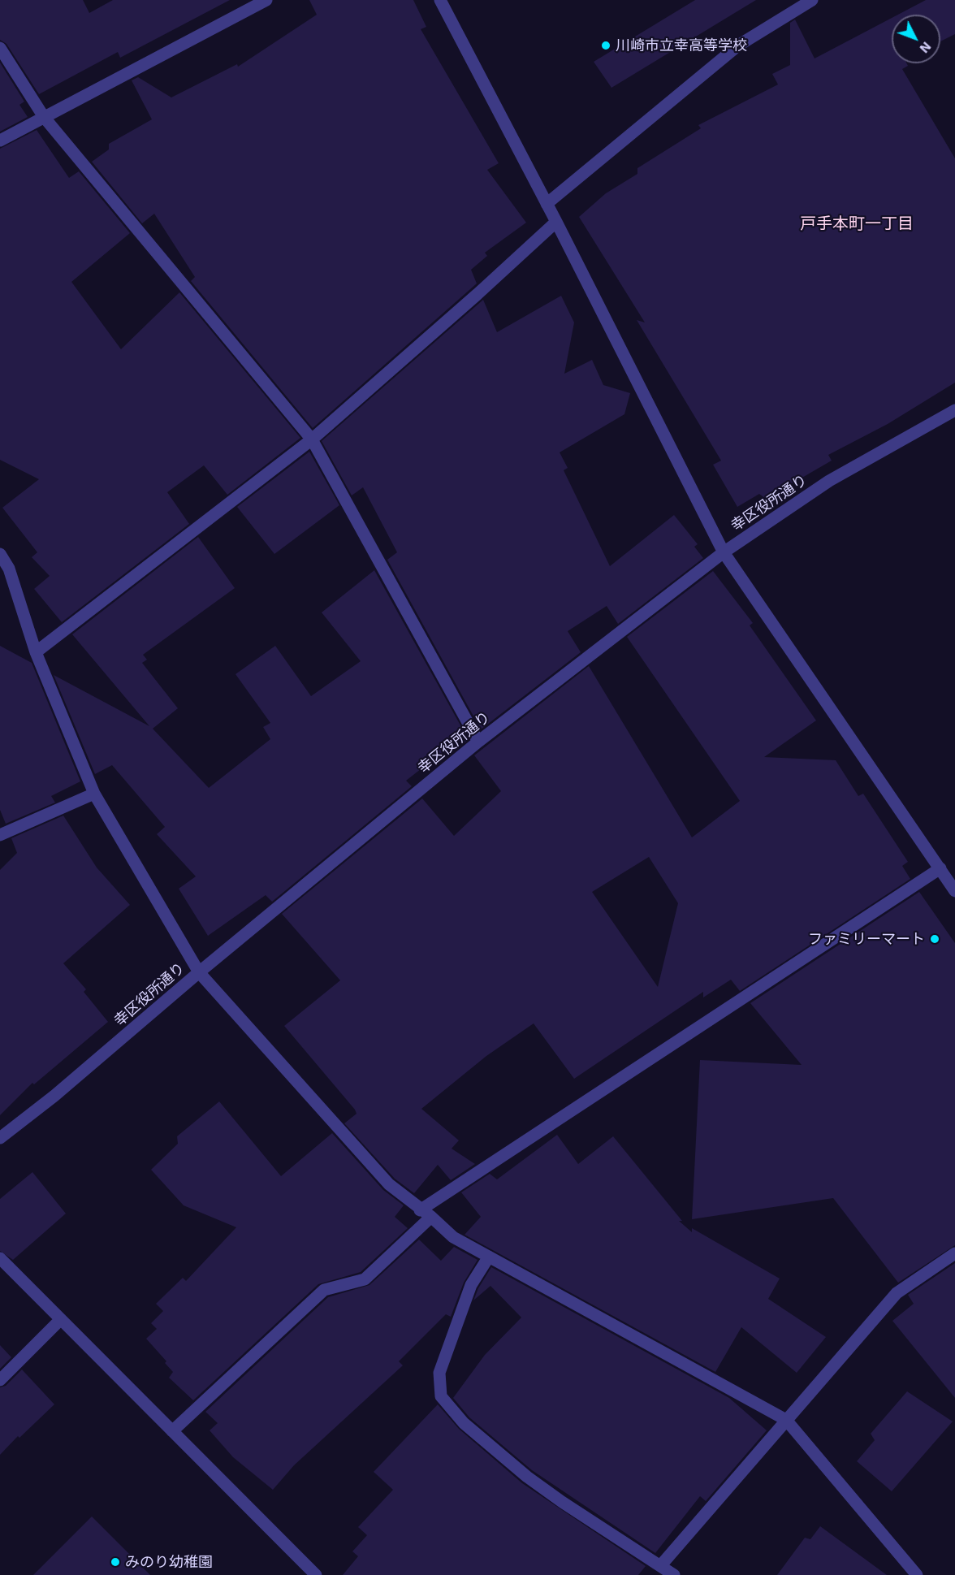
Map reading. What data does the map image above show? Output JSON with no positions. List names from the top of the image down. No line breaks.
{"streets":{"street":["幸区役所通り"]},"districts":["戸手本町一丁目"],"places":["川崎市立幸高等学校","ファミリーマート","みのり幼稚園"],"north":"bottom right"}
